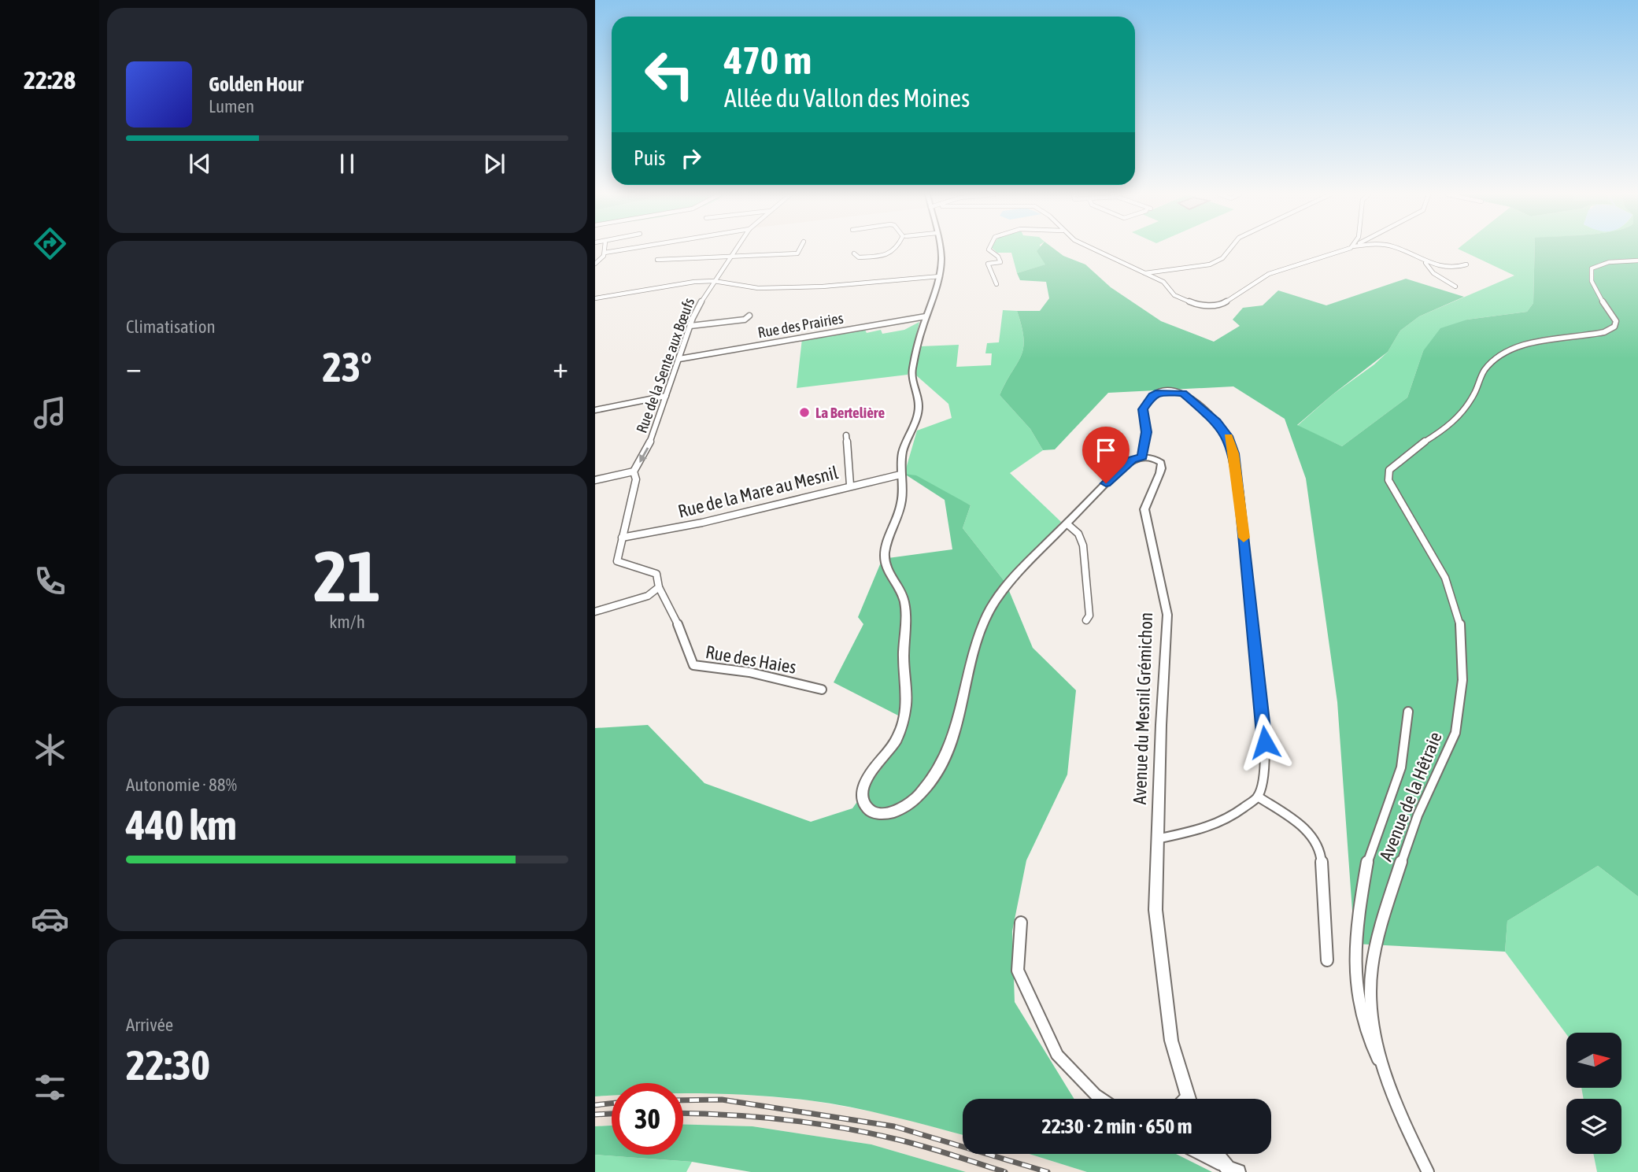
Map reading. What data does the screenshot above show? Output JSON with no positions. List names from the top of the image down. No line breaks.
{"streets":{"street":["Rue des Prairies","Rue de la Sente aux Bœufs","Rue de la Mare au Mesnil","Rue des Haies","Avenue du Mesnil Grémichon","Avenue de la Hêtraie"]},"crossings":[["Rue des Prairies","Rue de la Sente aux Bœufs"],["Rue de la Sente aux Bœufs","Rue de la Mare au Mesnil"],["Rue de la Sente aux Bœufs","Rue des Haies"]],"places":["La Bertelière"],"north":"right","page":{"tabs":"22:28","turn":["470 m","Allée du Vallon des Moines"],"song":["Golden Hour","Lumen"],"then":"Puis","tile":["Climatisation",["21","km/h"],["Autonomie · 88%","440 km"],["Arrivée","22:30"]],"heat":["−","23°","+"],"limit":"30","trip":"22:30 · 2 min · 650 m"}}
